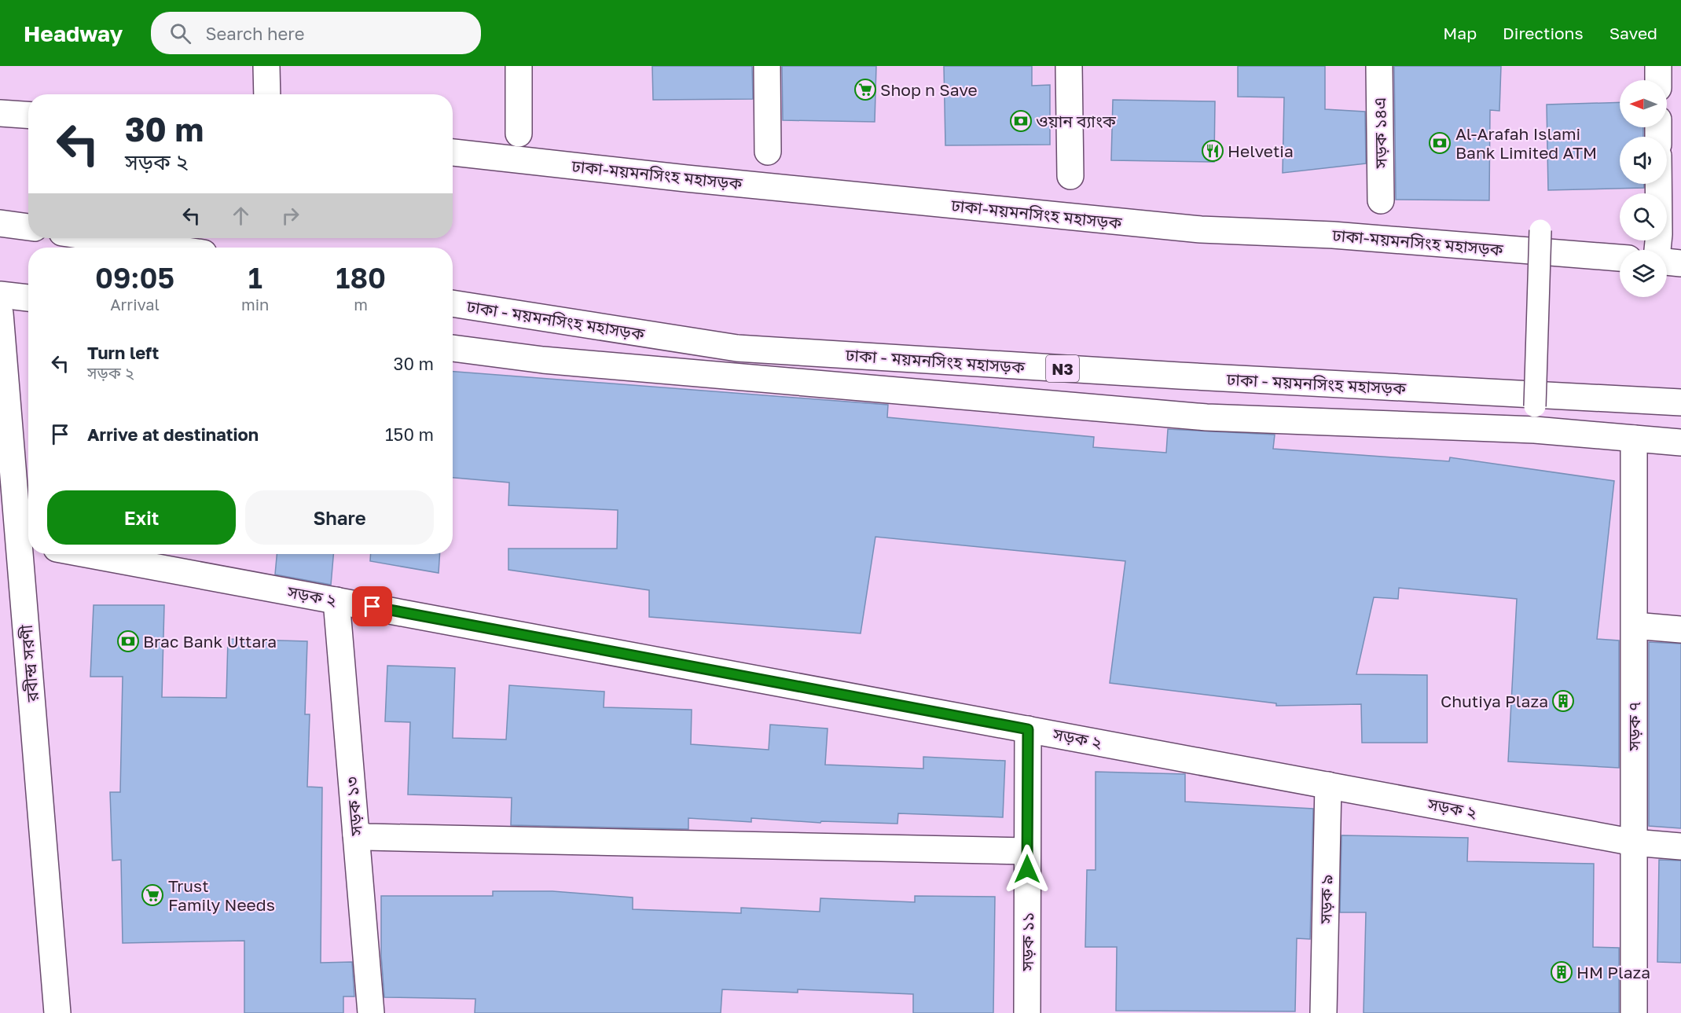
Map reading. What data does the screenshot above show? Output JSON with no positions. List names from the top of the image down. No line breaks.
{"streets":{"main road":["সড়ক ১৪এ","ঢাকা-ময়মনসিংহ মহাসড়ক","ঢাকা - ময়মনসিংহ মহাসড়ক","N3","সড়ক ২","রবীন্দ্র সরণী","সড়ক ৭","সড়ক ১৩","সড়ক ৯","সড়ক ১১"]},"crossings":[["সড়ক ২","সড়ক ৭"],["সড়ক ২","সড়ক ১৩"],["সড়ক ২","সড়ক ৯"],["সড়ক ২","সড়ক ১১"]],"places":{"supermarket":["Shop n Save","Trust Family Needs"],"bank":["ওয়ান ব্যাংক","Al-Arafah Islami Bank Limited ATM","Brac Bank Uttara"],"restaurant":["Helvetia"],"building":["Chutiya Plaza","HM Plaza"]},"north":"left","page":{"header":"Headway","search":"Search here","nav":["Map","Directions","Saved"],"turn":["30 m","সড়ক ২"],"eta":["09:05","Arrival","1","min","180","m"],"list":[{"name":"Turn left","note":"সড়ক ২","value":"30 m"},{"name":"Arrive at destination","value":"150 m"}],"buttons":["Exit","Share"]}}
